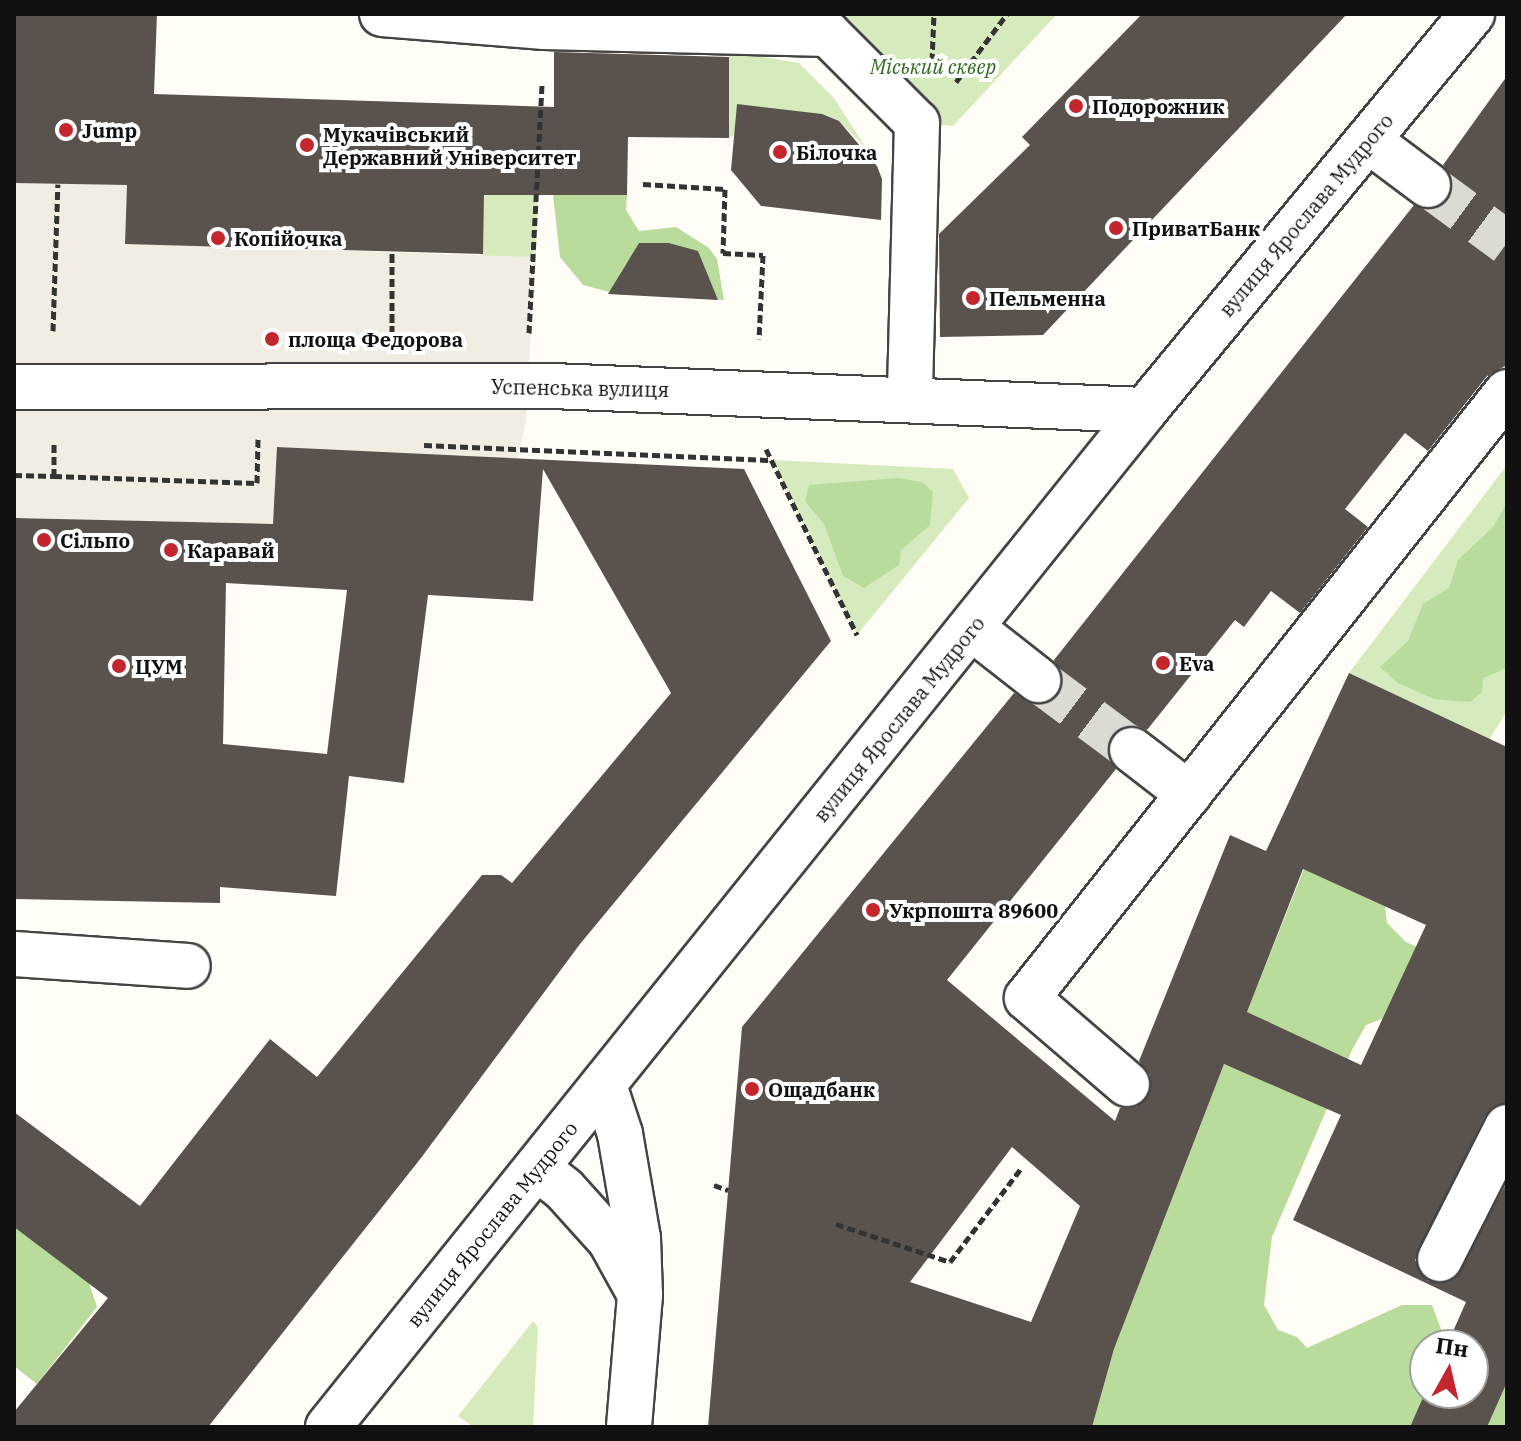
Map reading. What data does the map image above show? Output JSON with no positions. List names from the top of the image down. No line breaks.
{"streets":{"street":["вулиця Ярослава Мудрого","Успенська вулиця"]},"crossings":[["вулиця Ярослава Мудрого","Успенська вулиця"]],"parks":["Міський сквер"],"places":["Подорожник","Jump","Мукачівський Державний Університет","Білочка","ПриватБанк","Копійочка","Пельменна","площа Федорова","Сільпо","Каравай","Eva","ЦУМ","Укрпошта 89600","Ощадбанк"],"north":"top"}
